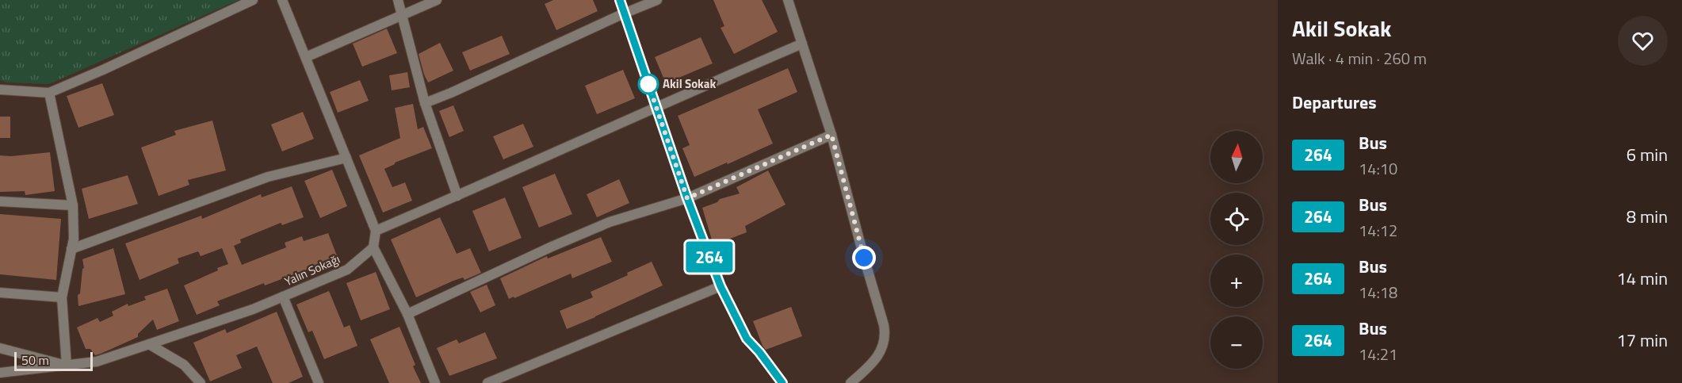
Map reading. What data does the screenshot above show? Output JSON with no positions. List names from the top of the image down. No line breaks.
{"streets":{"street":["Yalın Sokağı"]},"places":["Akil Sokak"],"lines":["bus line 264"],"scale_bar":"50 m","north":"top","page":{"on_map":"264","heading":[["Akil Sokak","Walk · 4 min · 260 m"],"Departures"],"list":[{"mark":"264","name":"Bus","note":"14:10","value":"6 min"},{"mark":"264","name":"Bus","note":"14:12","value":"8 min"},{"mark":"264","name":"Bus","note":"14:18","value":"14 min"},{"mark":"264","name":"Bus","note":"14:21","value":"17 min"}],"map_buttons":["+","−"],"scale":"50 m"}}
